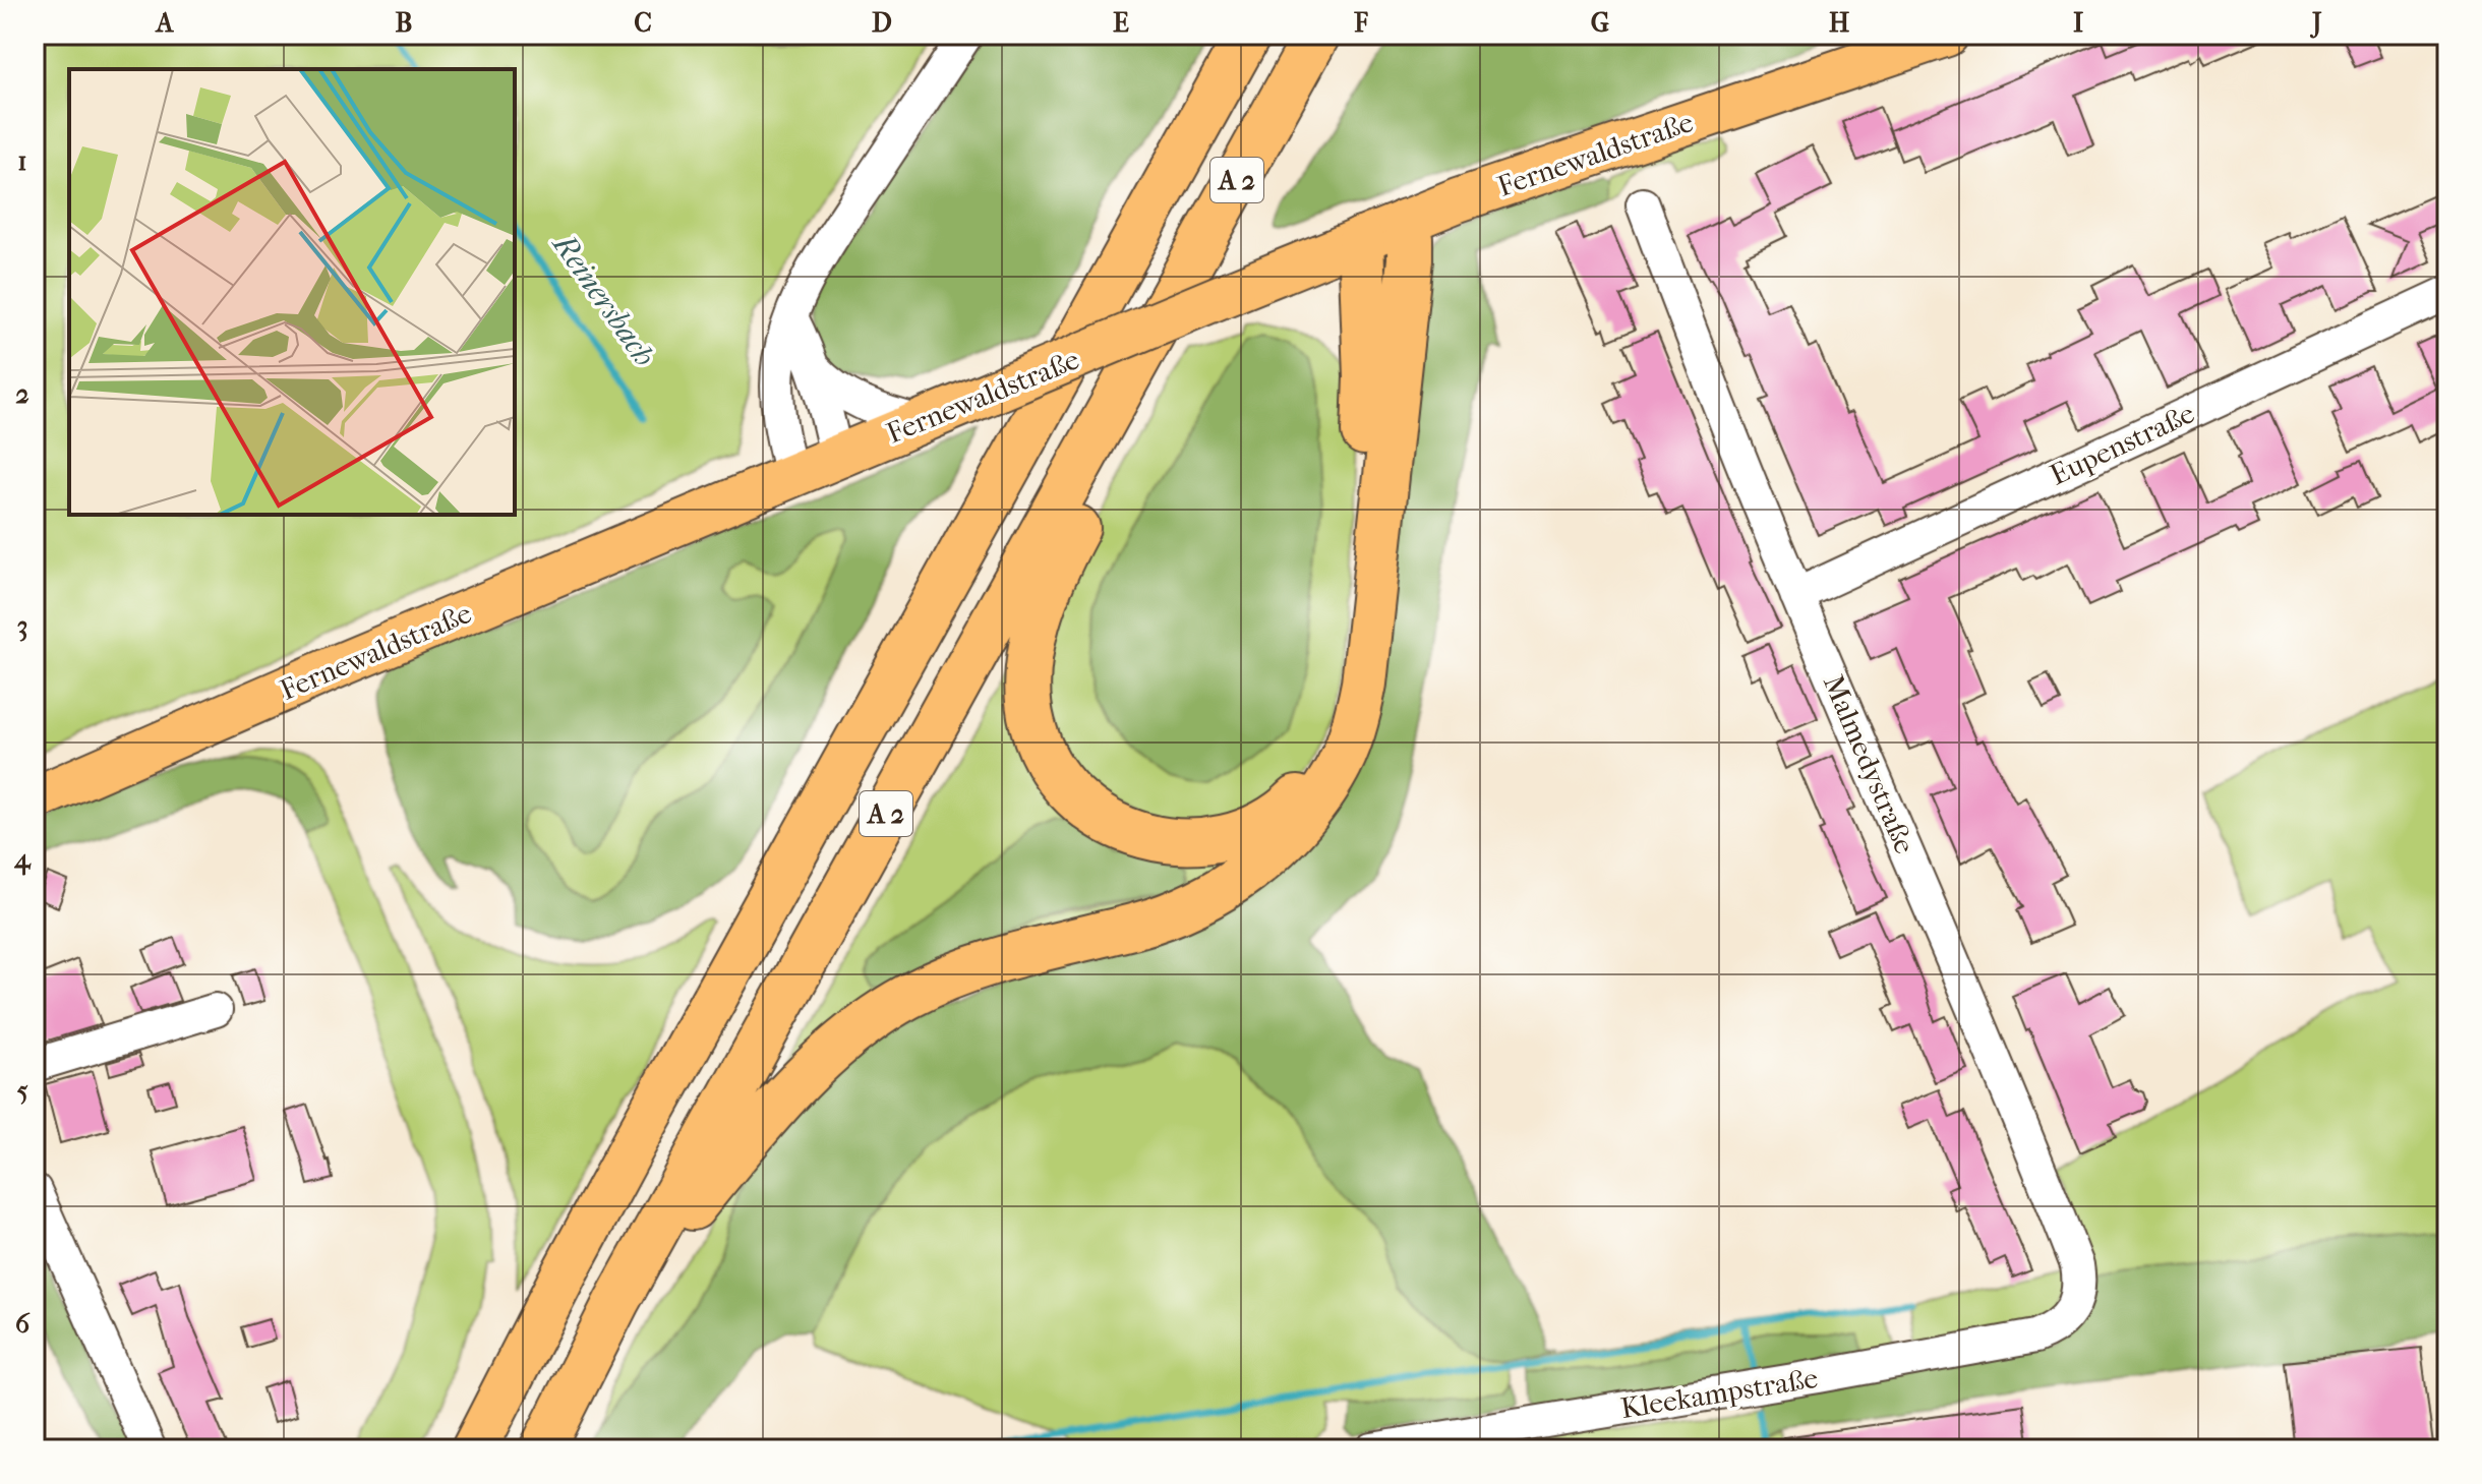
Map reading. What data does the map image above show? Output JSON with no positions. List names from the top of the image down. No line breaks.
{"streets":{"highway":["A 2"],"main road":["Fernewaldstraße"],"street":["Eupenstraße","Malmedystraße","Kleekampstraße"]},"crossings":[["Eupenstraße","Malmedystraße"],["Malmedystraße","Kleekampstraße"]],"water":["Reinersbach"],"grid":{"columns":["A","B","C","D","E","F","G","H","I","J"],"rows":["1","2","3","4","5","6"]}}
